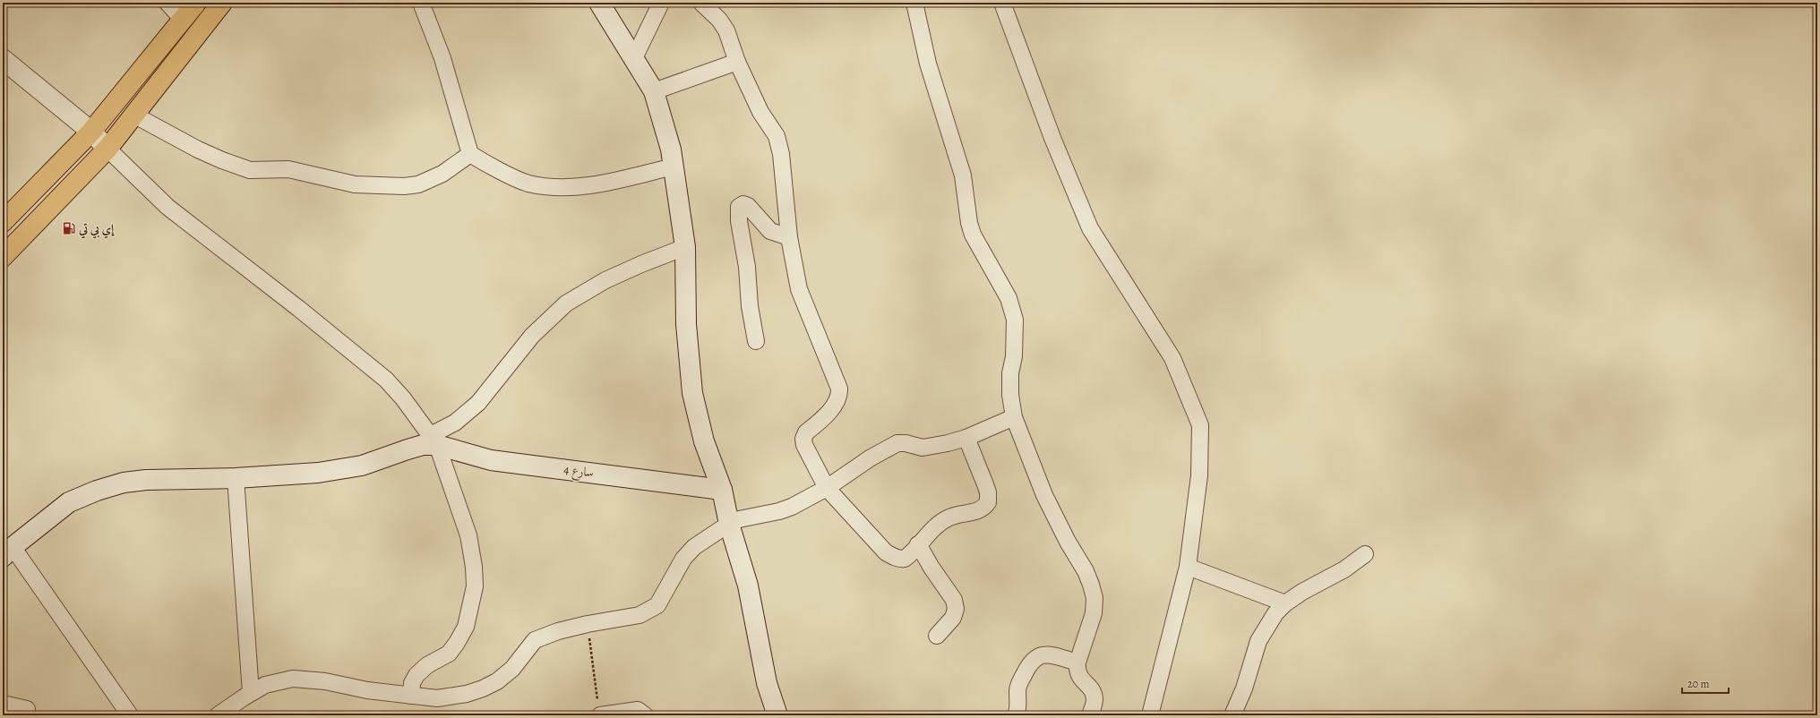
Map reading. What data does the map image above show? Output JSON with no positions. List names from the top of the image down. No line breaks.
{"streets":{"main road":["سارع 4"]},"places":{"fuel station":["إي بي تي"]},"scale_bar":"20 m"}
